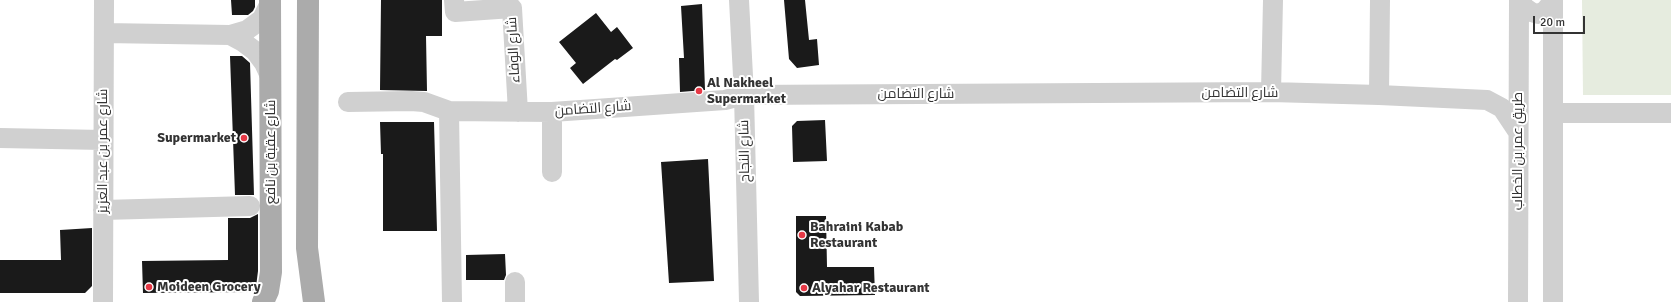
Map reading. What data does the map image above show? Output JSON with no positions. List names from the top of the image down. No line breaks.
{"streets":{"main road":["شارع عقبة بن نافع"],"street":["شارع الوفاء","شارع التضامن","شارع عمر بن عبد العزيز","شارع النجاح","طريق عمر بن الخطاب"]},"crossings":[["شارع الوفاء","شارع التضامن"],["شارع التضامن","شارع النجاح"],["شارع التضامن","طريق عمر بن الخطاب"]],"places":["Al Nakheel Supermarket","Supermarket","Bahraini Kabab Restaurant","Moideen Grocery","Alyahar Restaurant"],"scale_bar":"20 m"}
